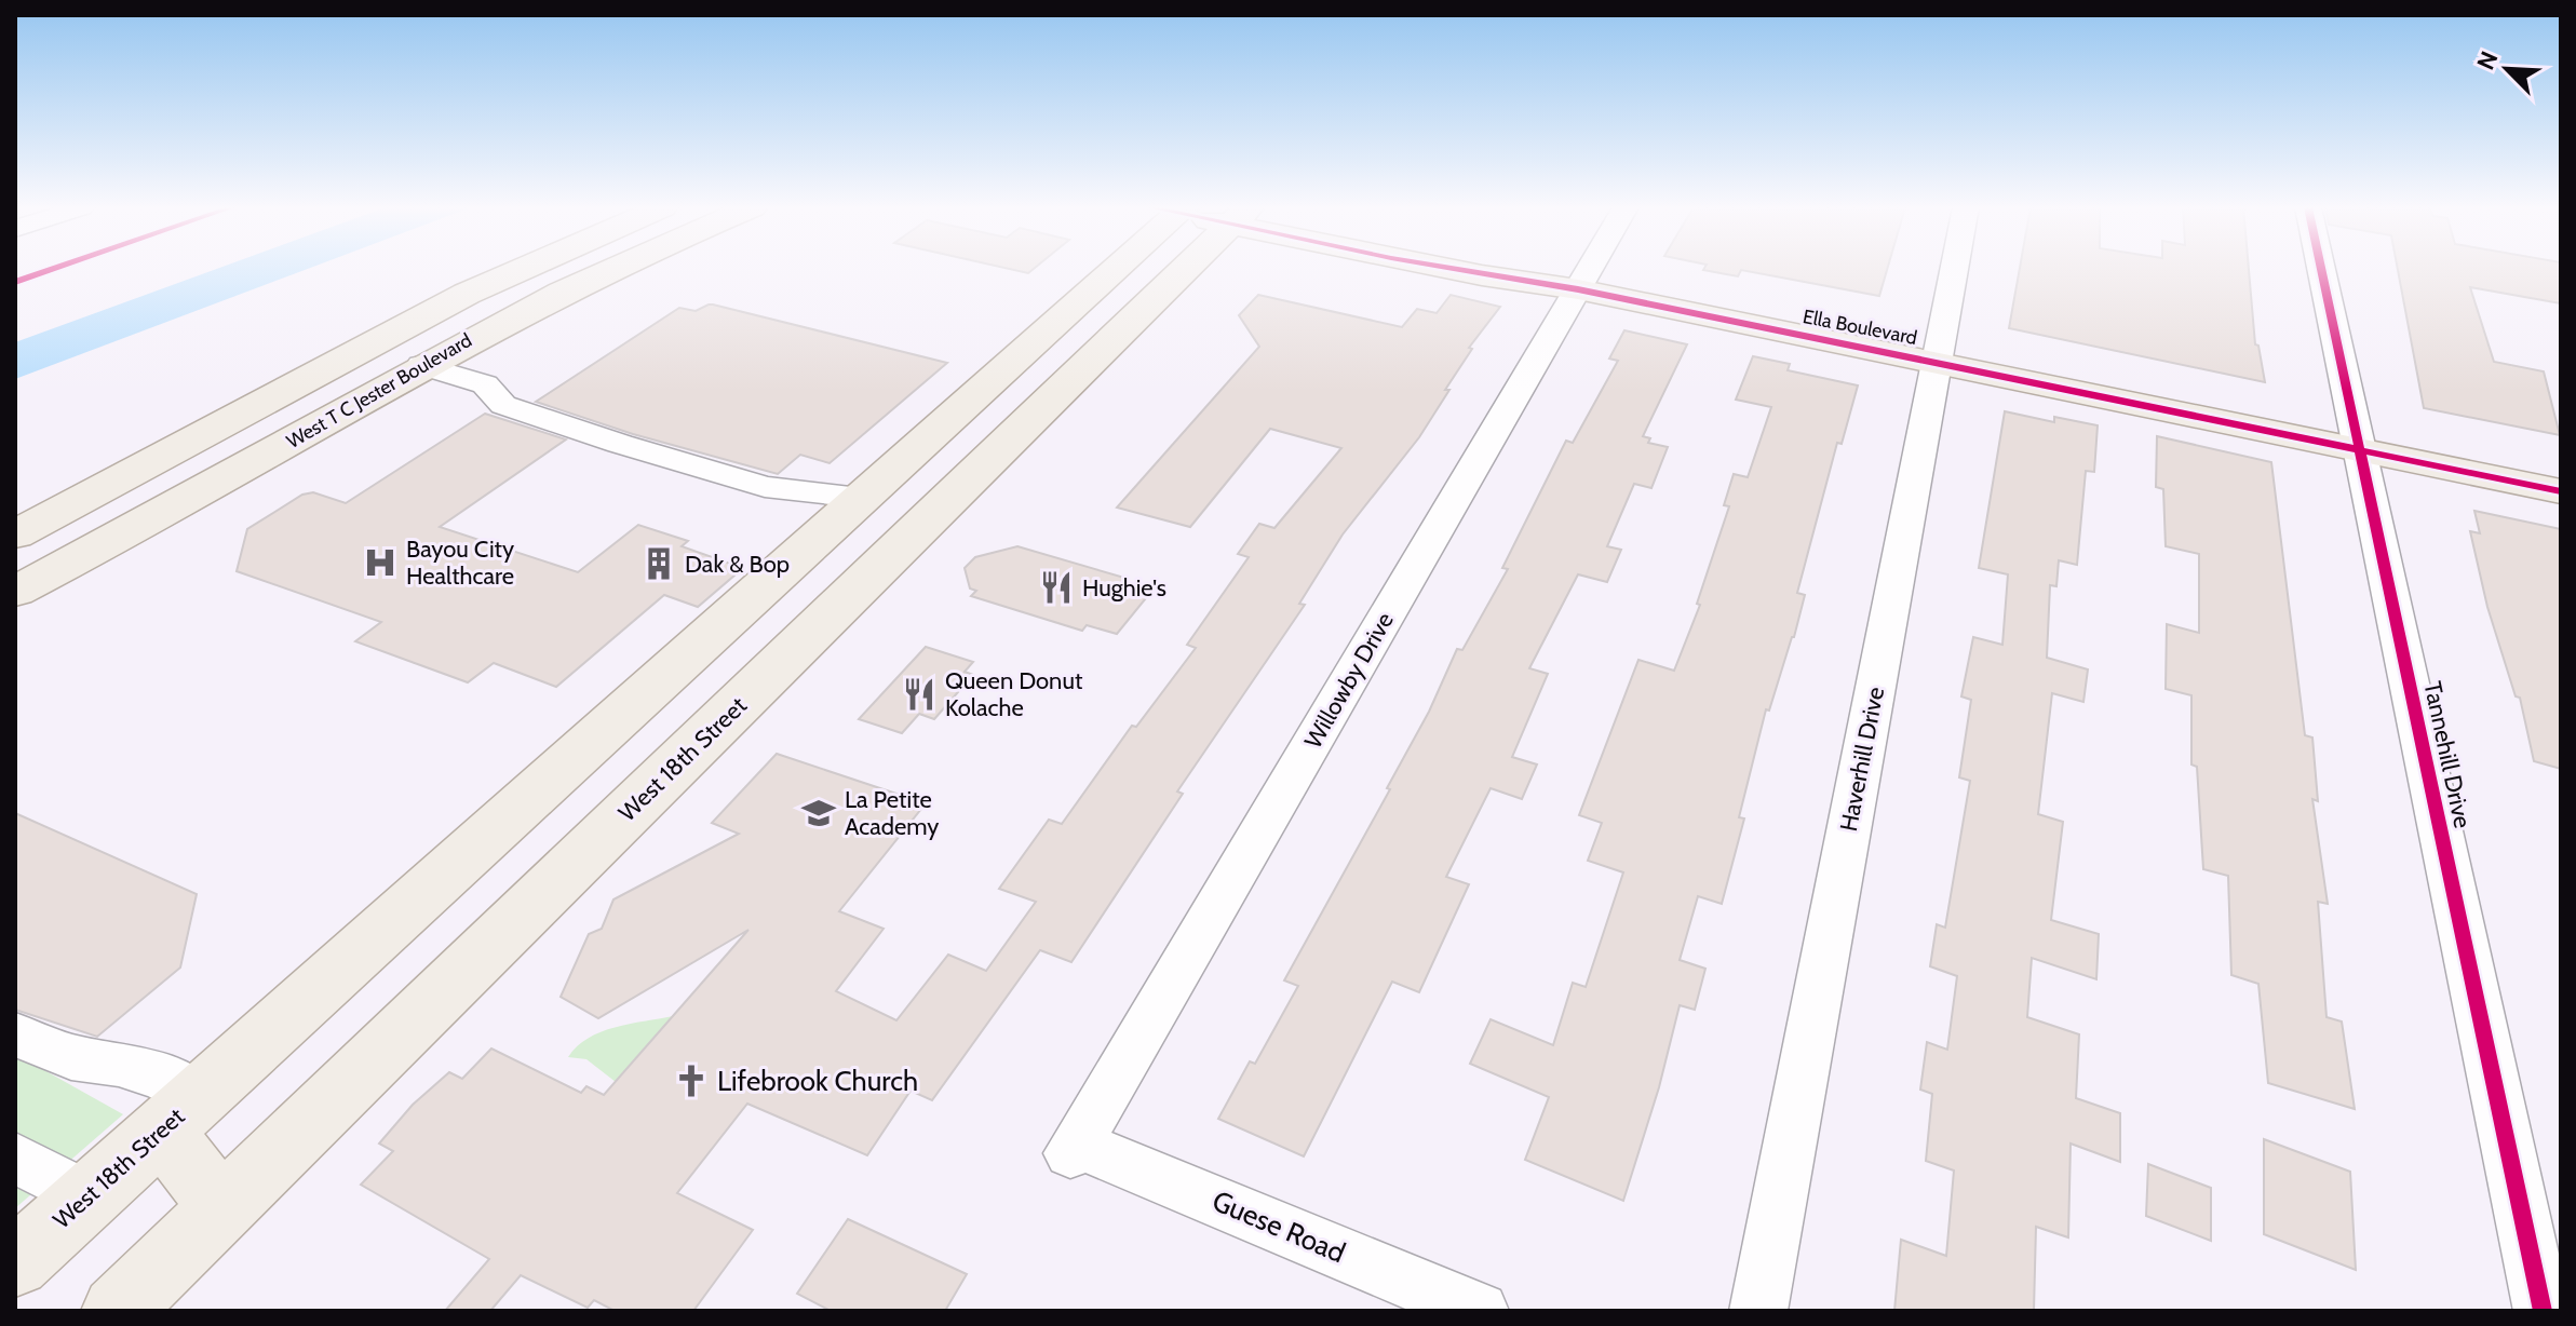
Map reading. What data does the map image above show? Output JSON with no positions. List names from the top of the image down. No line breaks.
{"streets":{"main road":["Ella Boulevard","West T C Jester Boulevard","West 18th Street"],"street":["Willowby Drive","Tannehill Drive","Haverhill Drive","Guese Road"]},"crossings":[["Ella Boulevard","Willowby Drive"],["Ella Boulevard","Tannehill Drive"],["Ella Boulevard","Haverhill Drive"],["Willowby Drive","Guese Road"]],"places":{"hospital":["Bayou City Healthcare"],"building":["Dak & Bop"],"restaurant":["Hughie's","Queen Donut Kolache"],"school or university":["La Petite Academy"],"church":["Lifebrook Church"]},"north":"top left"}
